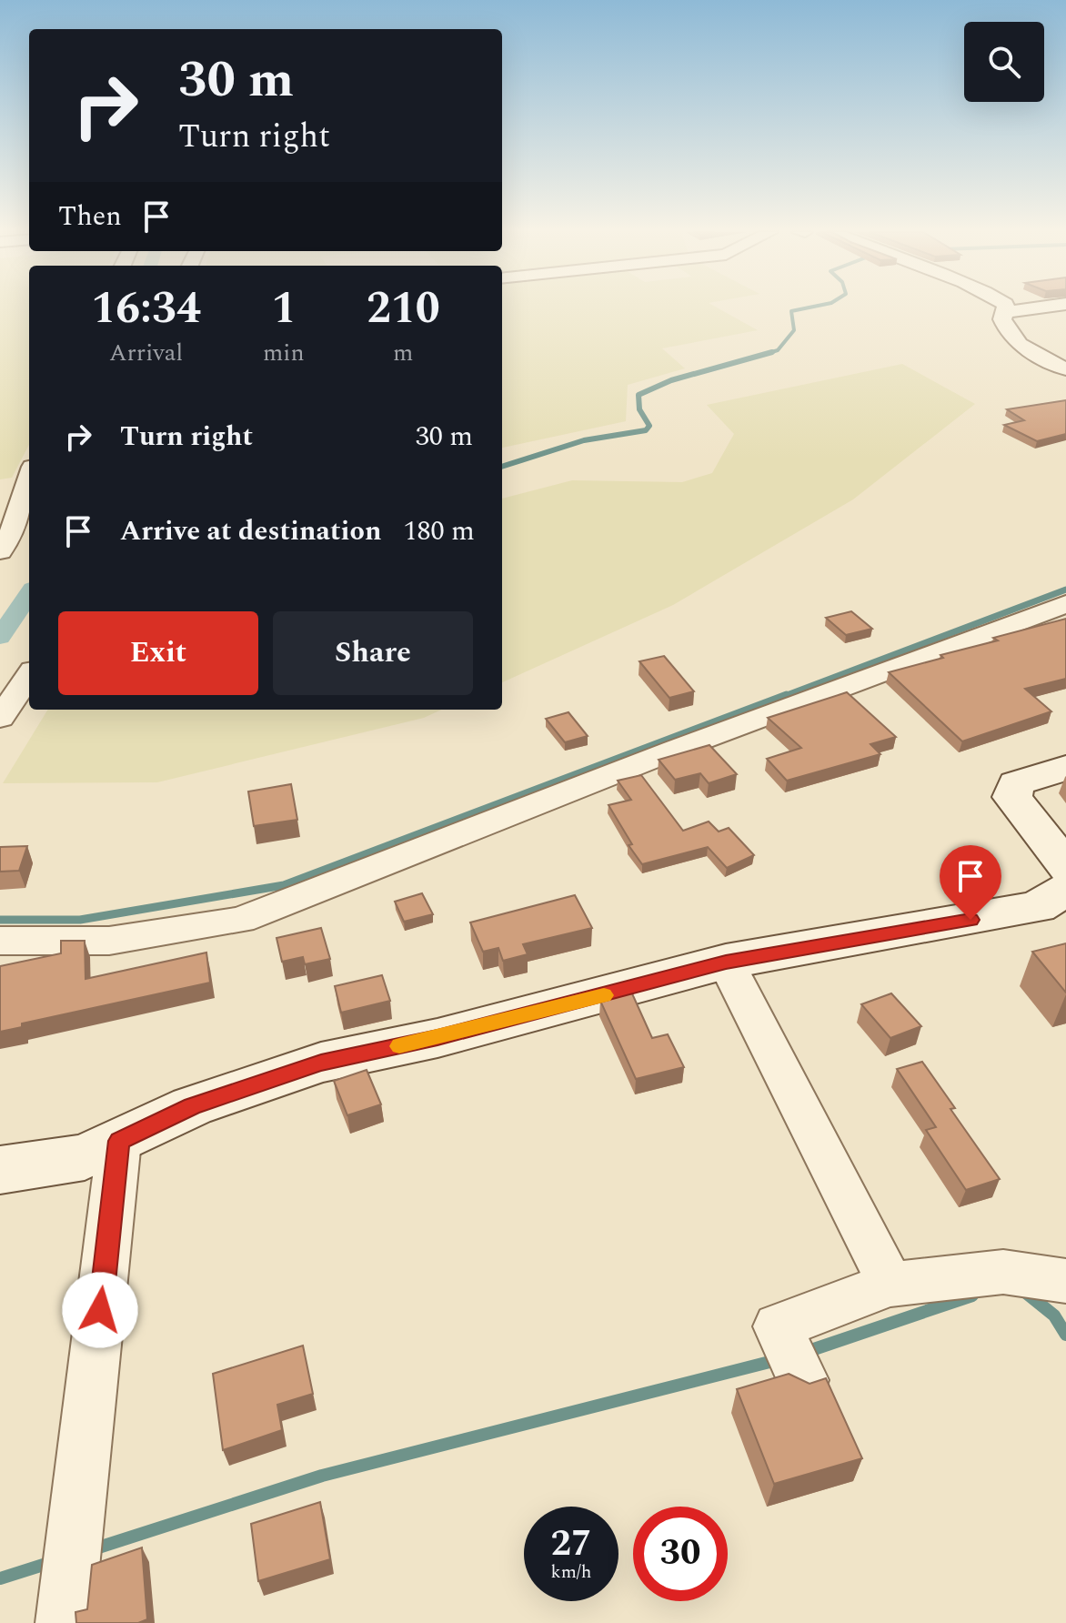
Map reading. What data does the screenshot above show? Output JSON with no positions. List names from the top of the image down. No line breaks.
{"page":{"turn":["30 m","Turn right"],"then":"Then","eta":["16:34","Arrival","1","min","210","m"],"list":[{"name":"Turn right","value":"30 m"},{"name":"Arrive at destination","value":"180 m"}],"buttons":["Exit","Share"],"speed":"27 km/h","limit":"30"}}
